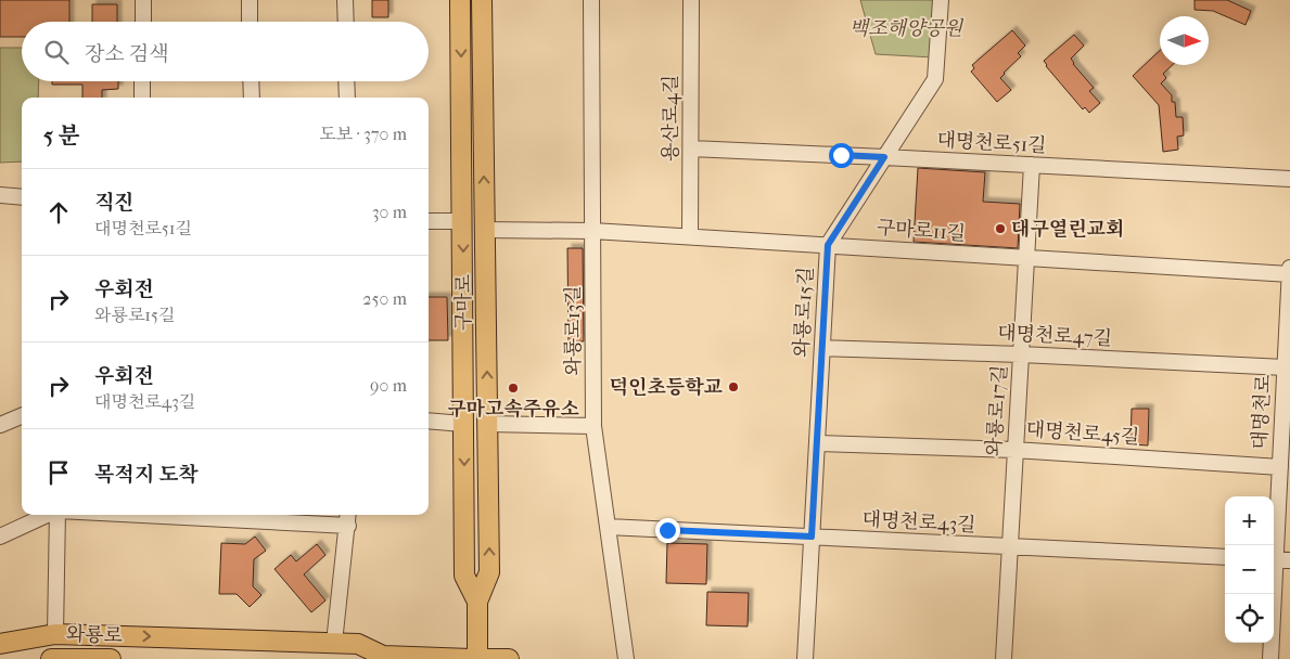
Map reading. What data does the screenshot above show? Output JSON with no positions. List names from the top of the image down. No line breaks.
{"streets":{"main road":["구마로","와룡로"],"street":["용산로4길","대명천로51길","구마로11길","와룡로15길","와룡로13길","대명천로47길","와룡로17길","대명천로","대명천로45길","대명천로43길"]},"crossings":[["용산로4길","대명천로51길"],["용산로4길","구마로11길"],["대명천로51길","와룡로15길"],["대명천로51길","와룡로17길"],["구마로11길","구마로"],["구마로11길","와룡로15길"],["구마로11길","와룡로13길"],["구마로11길","와룡로17길"],["구마로11길","대명천로"],["와룡로15길","대명천로47길"],["와룡로15길","대명천로45길"],["와룡로15길","대명천로43길"],["와룡로13길","대명천로43길"],["대명천로47길","와룡로17길"],["대명천로47길","대명천로"],["와룡로17길","대명천로45길"],["와룡로17길","대명천로43길"],["대명천로","대명천로45길"]],"one_way":["와룡로"],"parks":["백조해양공원"],"places":["대구열린교회","덕인초등학교","구마고속주유소"],"north":"right","page":{"search":"장소 검색","heading":["5 분","도보 · 370 m"],"list":[["직진","대명천로51길","30 m"],["우회전","와룡로15길","250 m"],["우회전","대명천로43길","90 m"],"목적지 도착"],"map_buttons":["+","−"]}}
